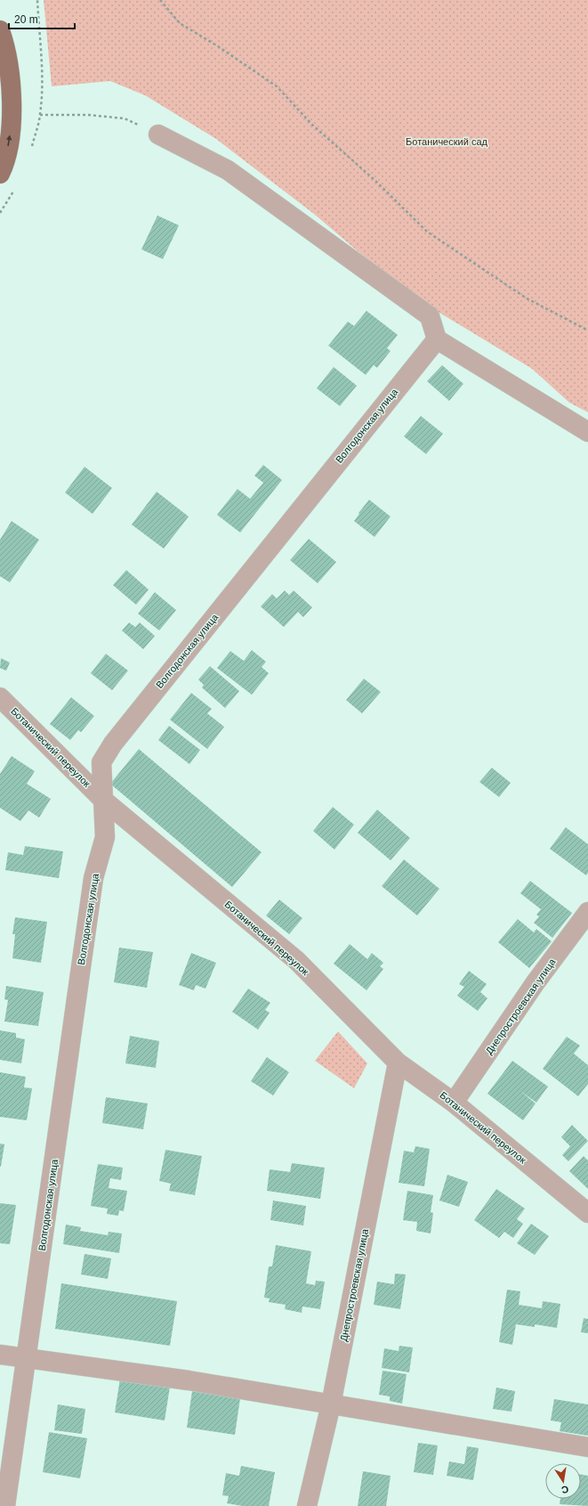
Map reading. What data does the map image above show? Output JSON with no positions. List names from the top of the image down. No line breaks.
{"streets":{"street":["Волгодонская улица","Ботанический переулок","Днепростроевская улица"]},"crossings":[["Волгодонская улица","Ботанический переулок"],["Ботанический переулок","Днепростроевская улица"]],"parks":["Ботанический сад"],"scale_bar":"20 m","north":"bottom"}
